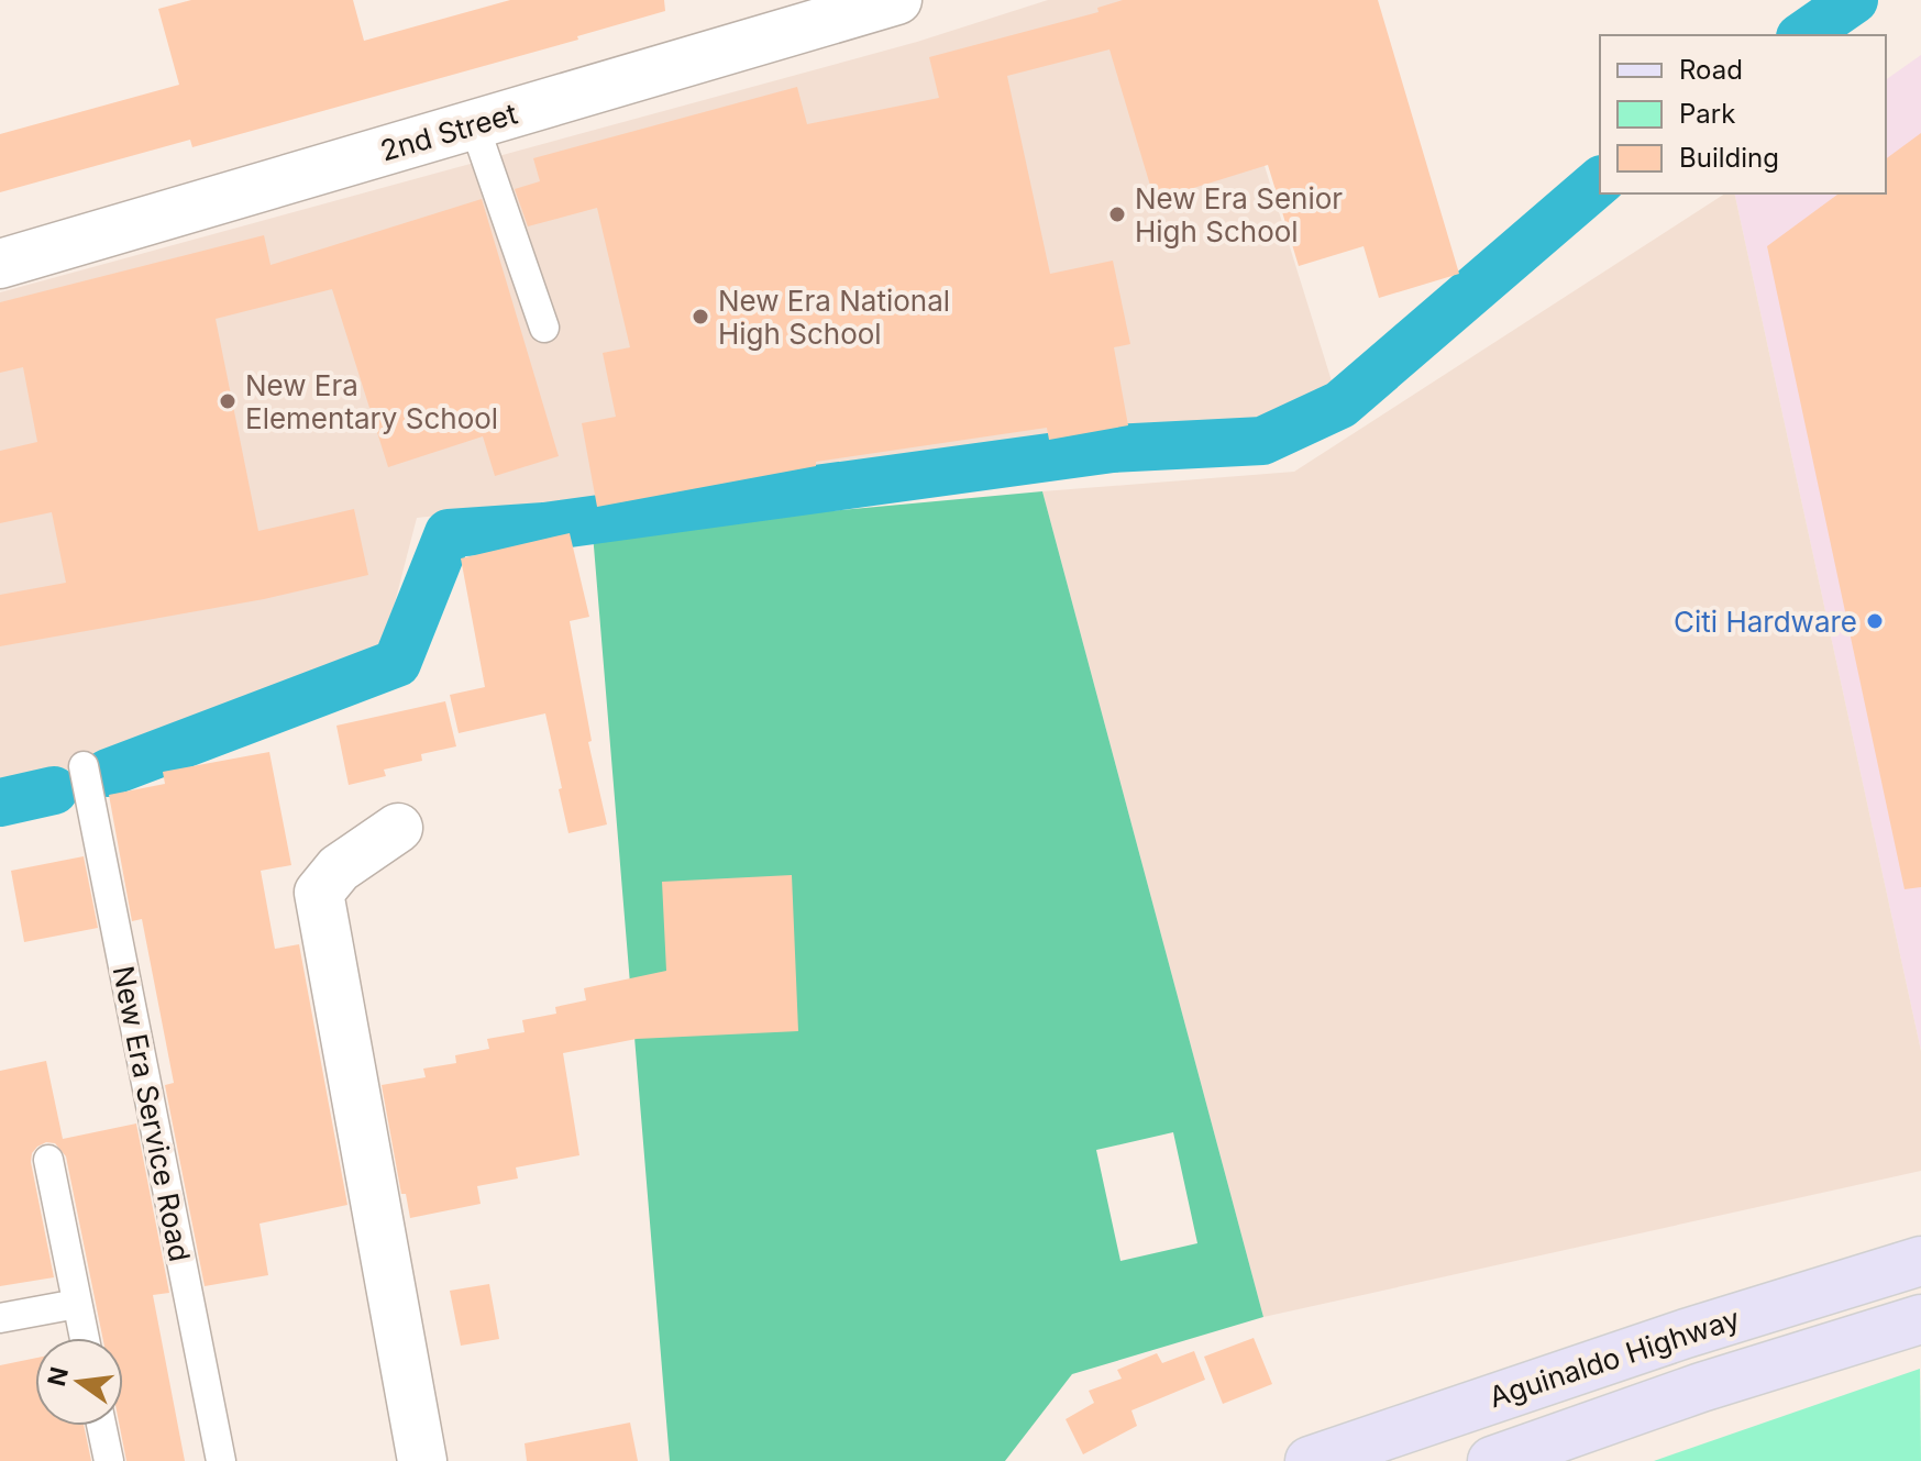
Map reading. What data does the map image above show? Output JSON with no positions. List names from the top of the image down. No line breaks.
{"streets":{"main road":["Aguinaldo Highway"],"street":["2nd Street"],"lane":["New Era Service Road"]},"places":["New Era Senior High School","New Era National High School","New Era Elementary School","Citi Hardware"],"legend":["Road","Park","Building"],"north":"left"}
